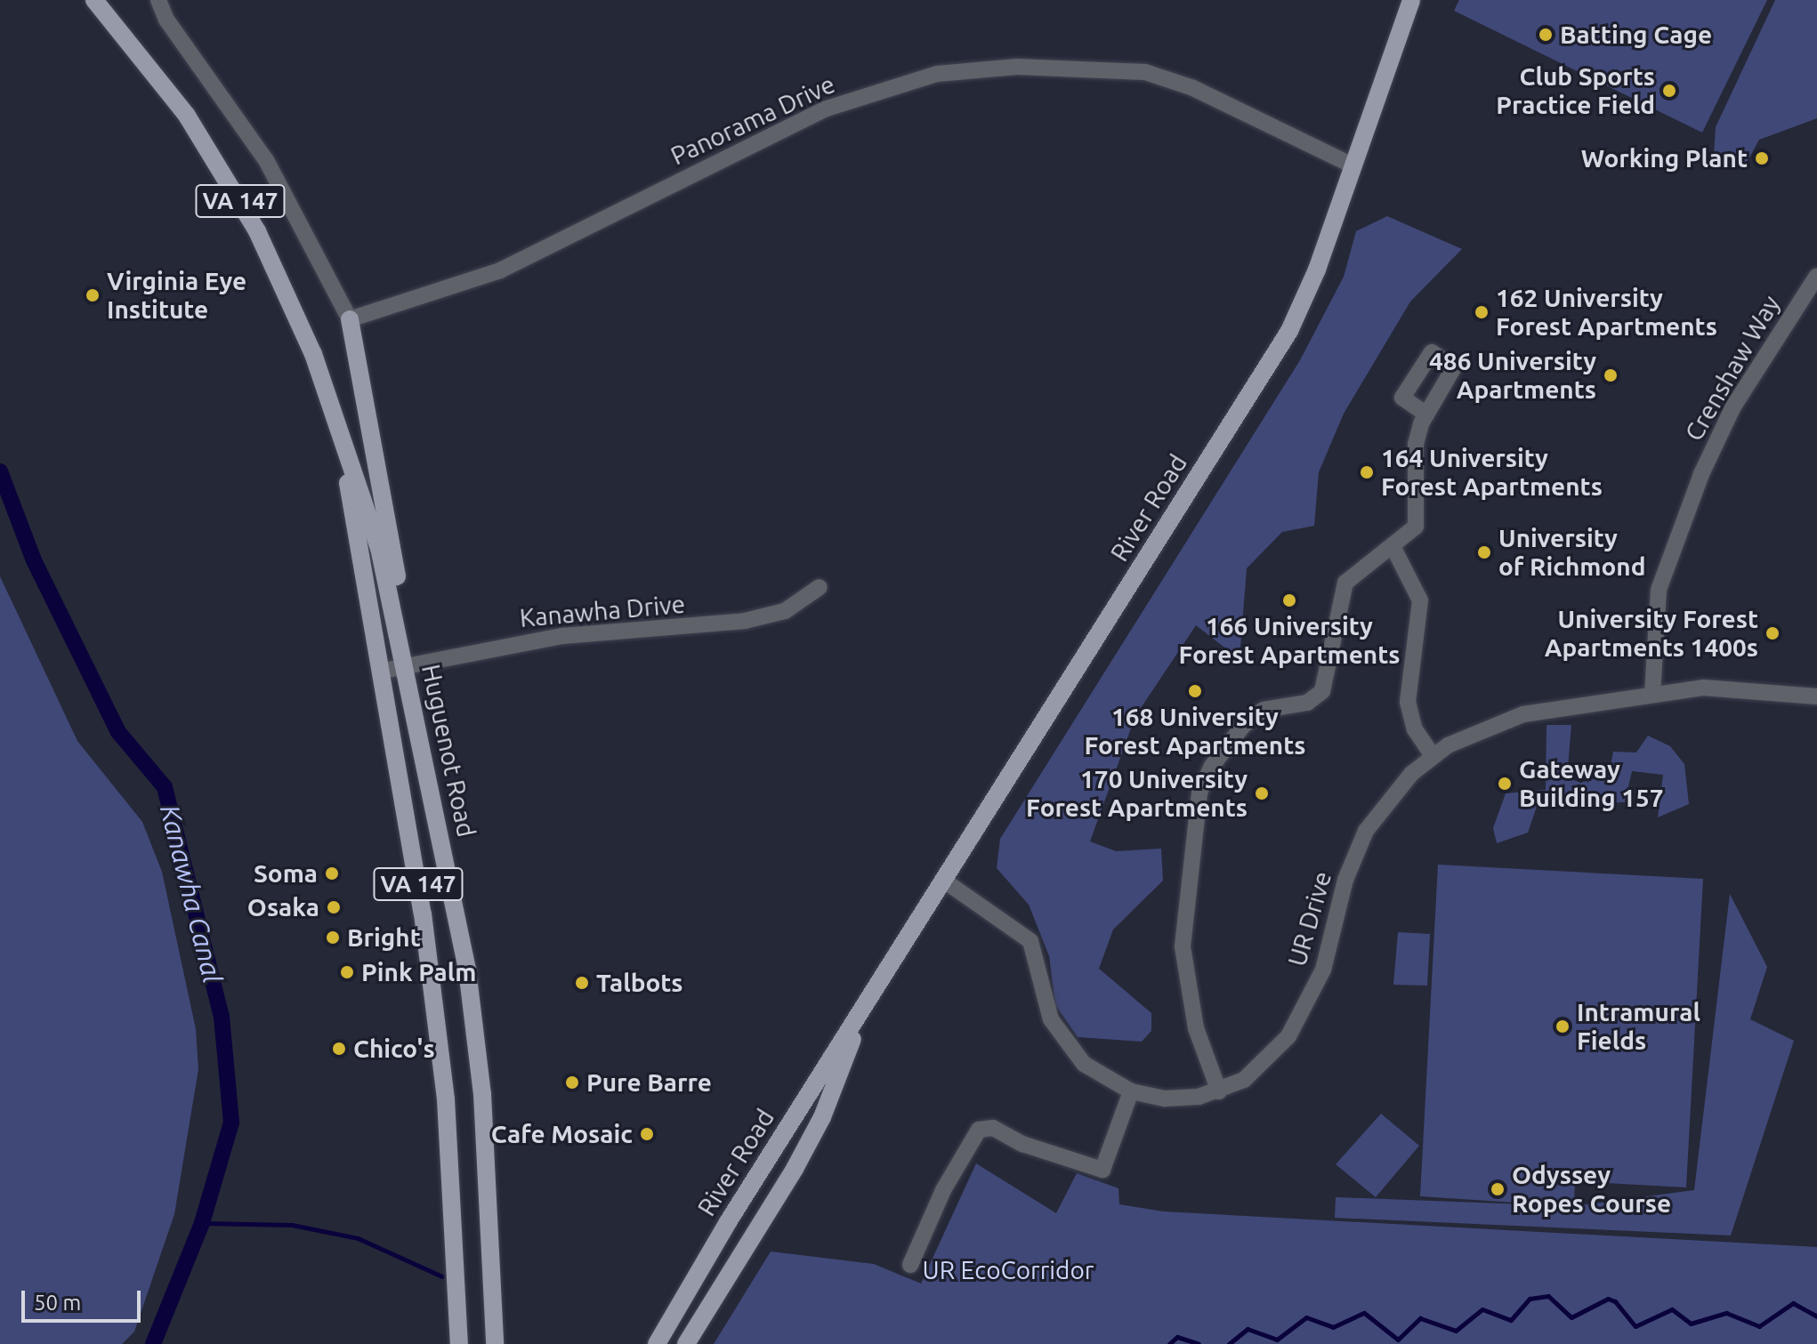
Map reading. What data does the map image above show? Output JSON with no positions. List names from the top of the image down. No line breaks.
{"streets":{"main road":["VA 147","River Road","Huguenot Road"],"street":["Panorama Drive","Crenshaw Way","Kanawha Drive","UR Drive"]},"crossings":[["Panorama Drive","River Road"],["Crenshaw Way","UR Drive"],["River Road","UR Drive"],["Kanawha Drive","Huguenot Road"]],"water":["Kanawha Canal"],"parks":["UR EcoCorridor"],"places":["Batting Cage","Club Sports Practice Field","Working Plant","Virginia Eye Institute","162 University Forest Apartments","486 University Apartments","164 University Forest Apartments","University of Richmond","166 University Forest Apartments","University Forest Apartments 1400s","168 University Forest Apartments","Gateway Building 157","170 University Forest Apartments","Soma","Osaka","Bright","Pink Palm","Talbots","Intramural Fields","Chico's","Pure Barre","Cafe Mosaic","Odyssey Ropes Course"],"scale_bar":"50 m"}
